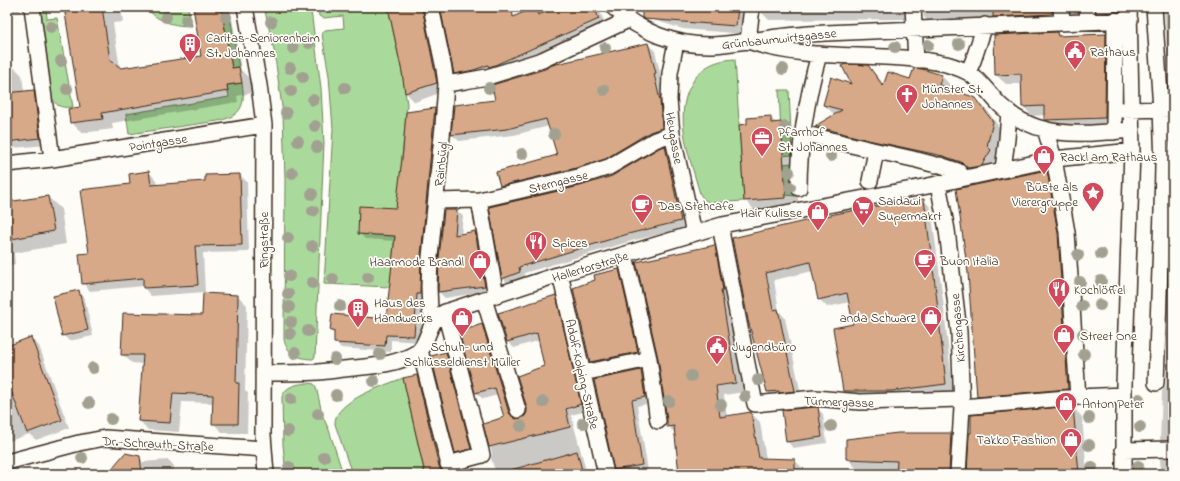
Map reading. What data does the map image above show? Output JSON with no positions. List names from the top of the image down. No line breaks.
{"streets":{"street":["Grünbaumwirtsgasse","Heugasse","Pointgasse","Rainbügl","Sterngasse","Ringstraße","Hallertorstraße","Kirchengasse","Adolf-Kolping-Straße","Türmergasse","Dr.-Schrauth-Straße"]},"crossings":[["Grünbaumwirtsgasse","Heugasse"],["Heugasse","Sterngasse"],["Heugasse","Hallertorstraße"],["Pointgasse","Ringstraße"],["Rainbügl","Sterngasse"],["Rainbügl","Hallertorstraße"],["Ringstraße","Dr.-Schrauth-Straße"],["Hallertorstraße","Kirchengasse"],["Hallertorstraße","Adolf-Kolping-Straße"],["Hallertorstraße","Türmergasse"],["Kirchengasse","Türmergasse"]],"places":{"building":["Caritas-Seniorenheim St. Johannes","Haus des Handwerks"],"public building":["Rathaus","Jugendbüro"],"church":["Münster St. Johannes"],"office":["Pfarrhof St. Johannes"],"shop":["Rackl am Rathaus","Hair Kulisse","Haarmode Brandl","anda Schwarz","Schuh- und Schlüsseldienst Müller","Street One","Anton Peter","Takko Fashion"],"place":["Büste als Vierergruppe"],"cafe":["Das Stehcafe","Buon Italia"],"supermarket":["Saidawi Supermakrt"],"restaurant":["Spices","Kochlöffel"]}}
